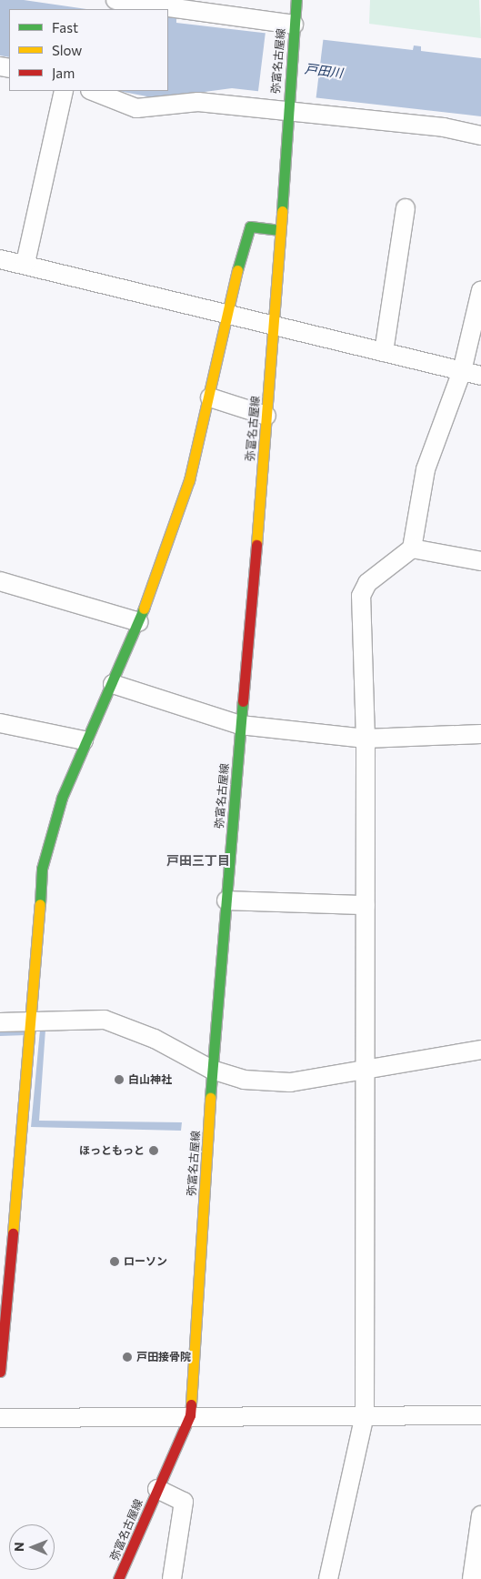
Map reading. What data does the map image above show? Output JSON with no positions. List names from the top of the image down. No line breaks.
{"streets":{"main road":["弥富名古屋線"]},"districts":["戸田三丁目"],"water":["戸田川"],"places":["白山神社","ほっともっと","ローソン","戸田接骨院"],"legend":["Fast","Slow","Jam"],"north":"left"}
